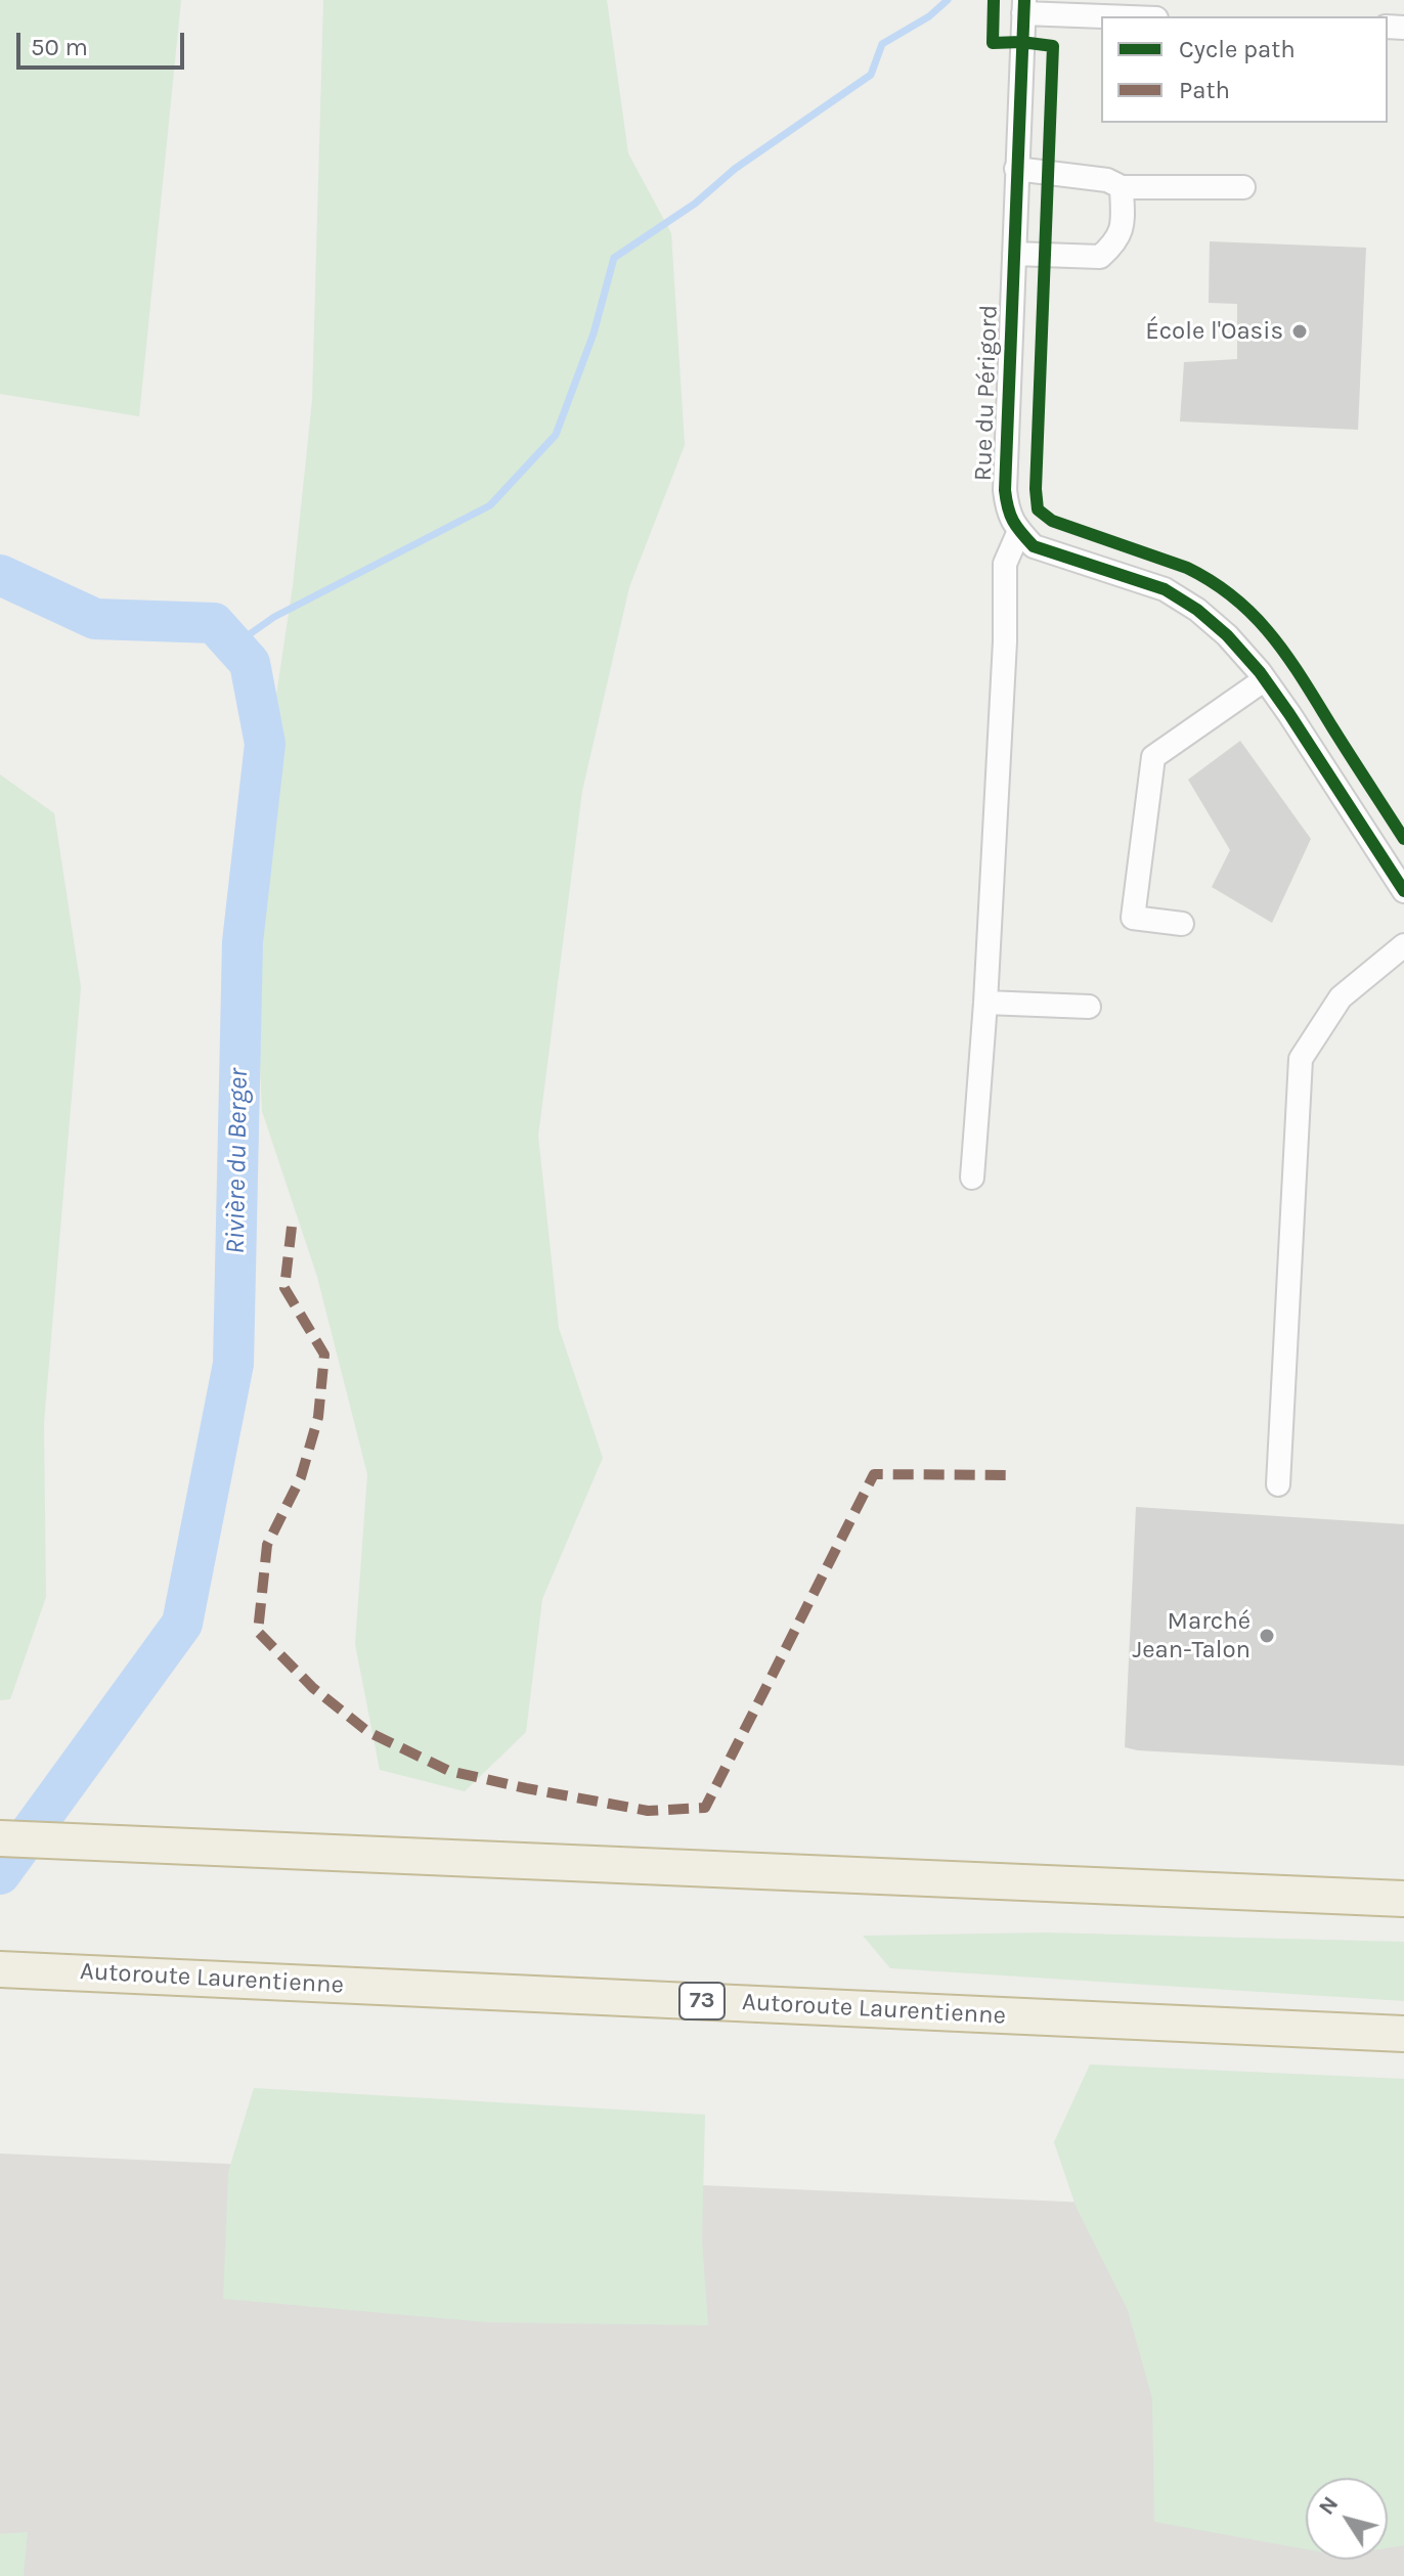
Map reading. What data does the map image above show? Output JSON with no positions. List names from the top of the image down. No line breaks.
{"streets":{"highway":["Autoroute Laurentienne","73"],"street":["Rue du Périgord"]},"water":["Rivière du Berger"],"places":["École l'Oasis","Marché Jean-Talon"],"legend":["Cycle path","Path"],"scale_bar":"50 m","north":"top left"}
